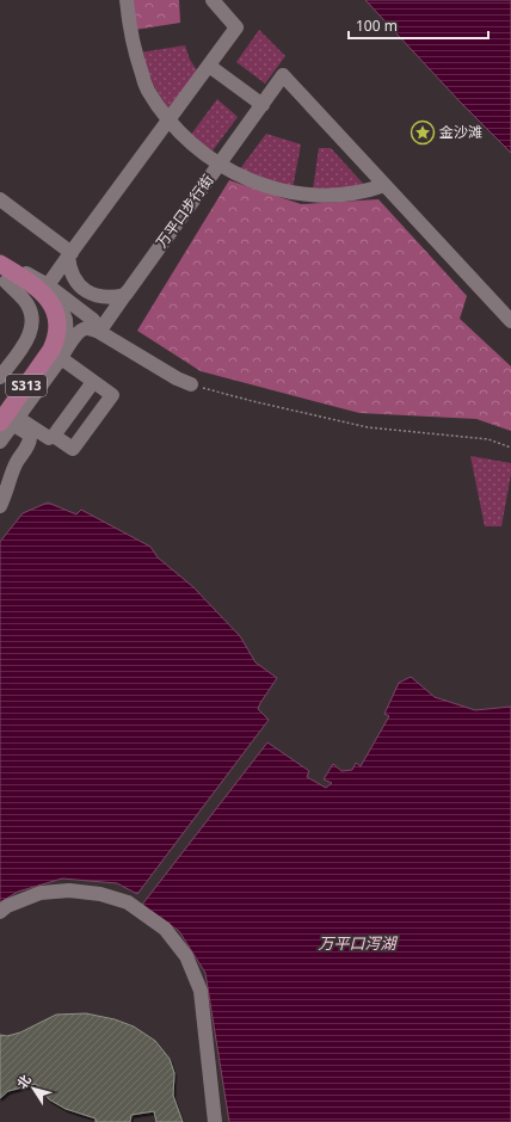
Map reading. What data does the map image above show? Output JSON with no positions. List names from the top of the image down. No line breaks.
{"streets":{"main road":["S313"],"street":["万平口步行街"]},"water":["万平口泻湖"],"places":{"place":["金沙滩"]},"scale_bar":"100 m","north":"top left"}
